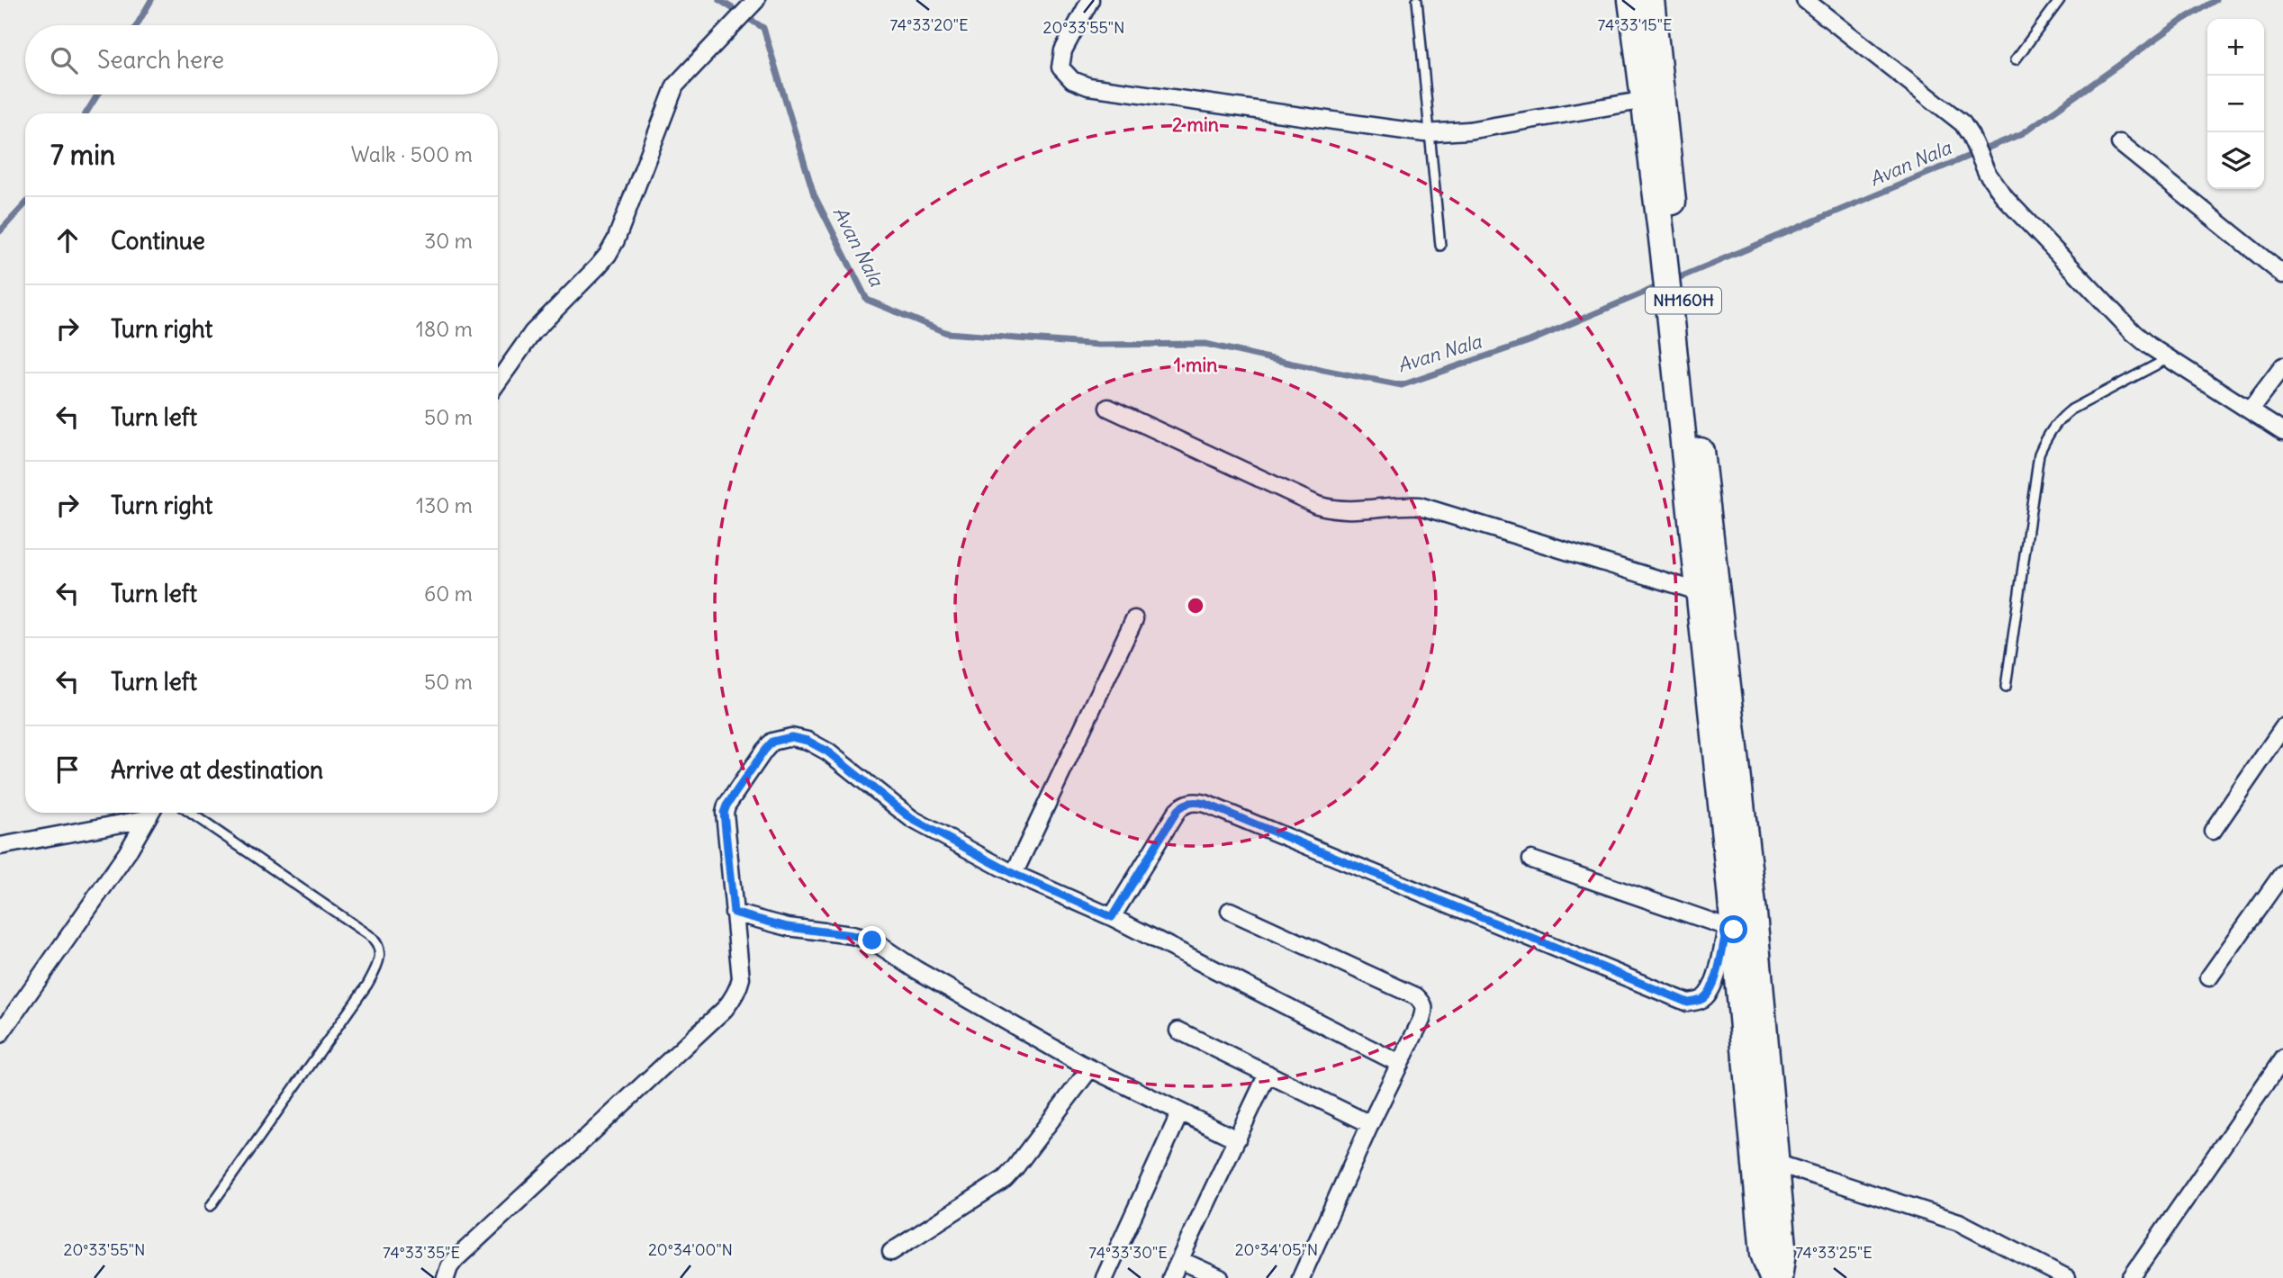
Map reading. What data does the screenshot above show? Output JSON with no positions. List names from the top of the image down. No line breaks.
{"streets":{"main road":["NH160H"]},"water":["Avan Nala"],"page":{"map_buttons":["+","−"],"search":"Search here","heading":["7 min","Walk · 500 m"],"list":[["Continue","30 m"],["Turn right","180 m"],["Turn left","50 m"],["Turn right","130 m"],["Turn left","60 m"],["Turn left","50 m"],"Arrive at destination"]},"coordinates":["74°33'20\"E","74°33'15\"E","20°33'55\"N","20°34'00\"N","20°34'05\"N","74°33'35\"E","74°33'30\"E","74°33'25\"E"],"rings":["2 min","1 min"]}
